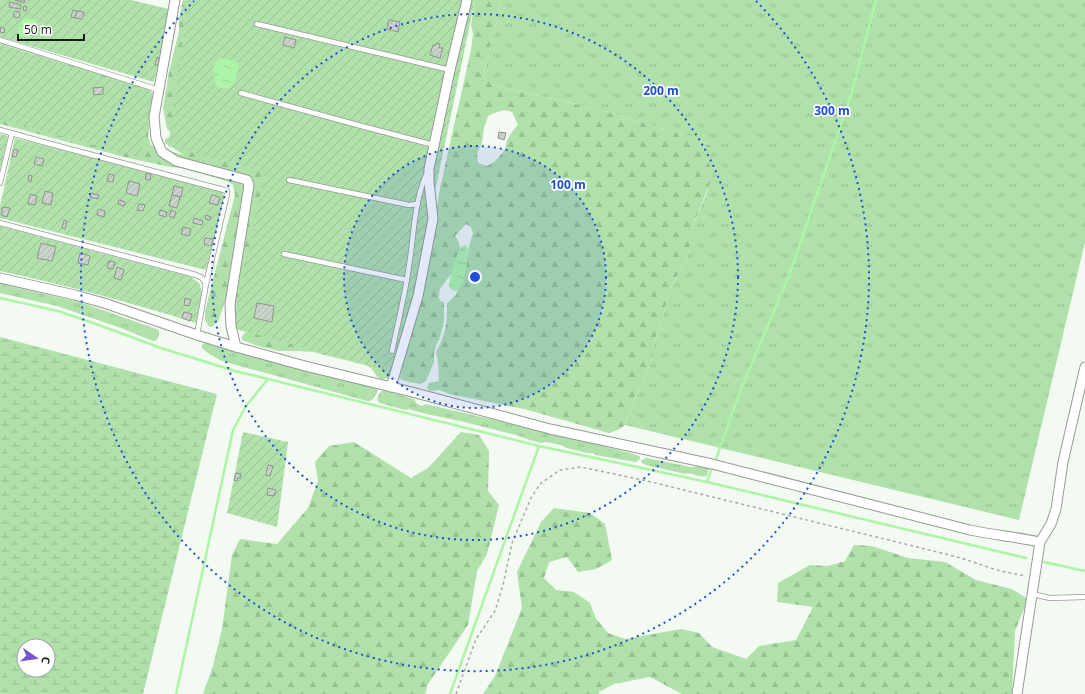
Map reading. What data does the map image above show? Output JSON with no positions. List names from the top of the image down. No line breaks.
{"scale_bar":"50 m","north":"right","rings":["200 m","300 m","100 m"]}
